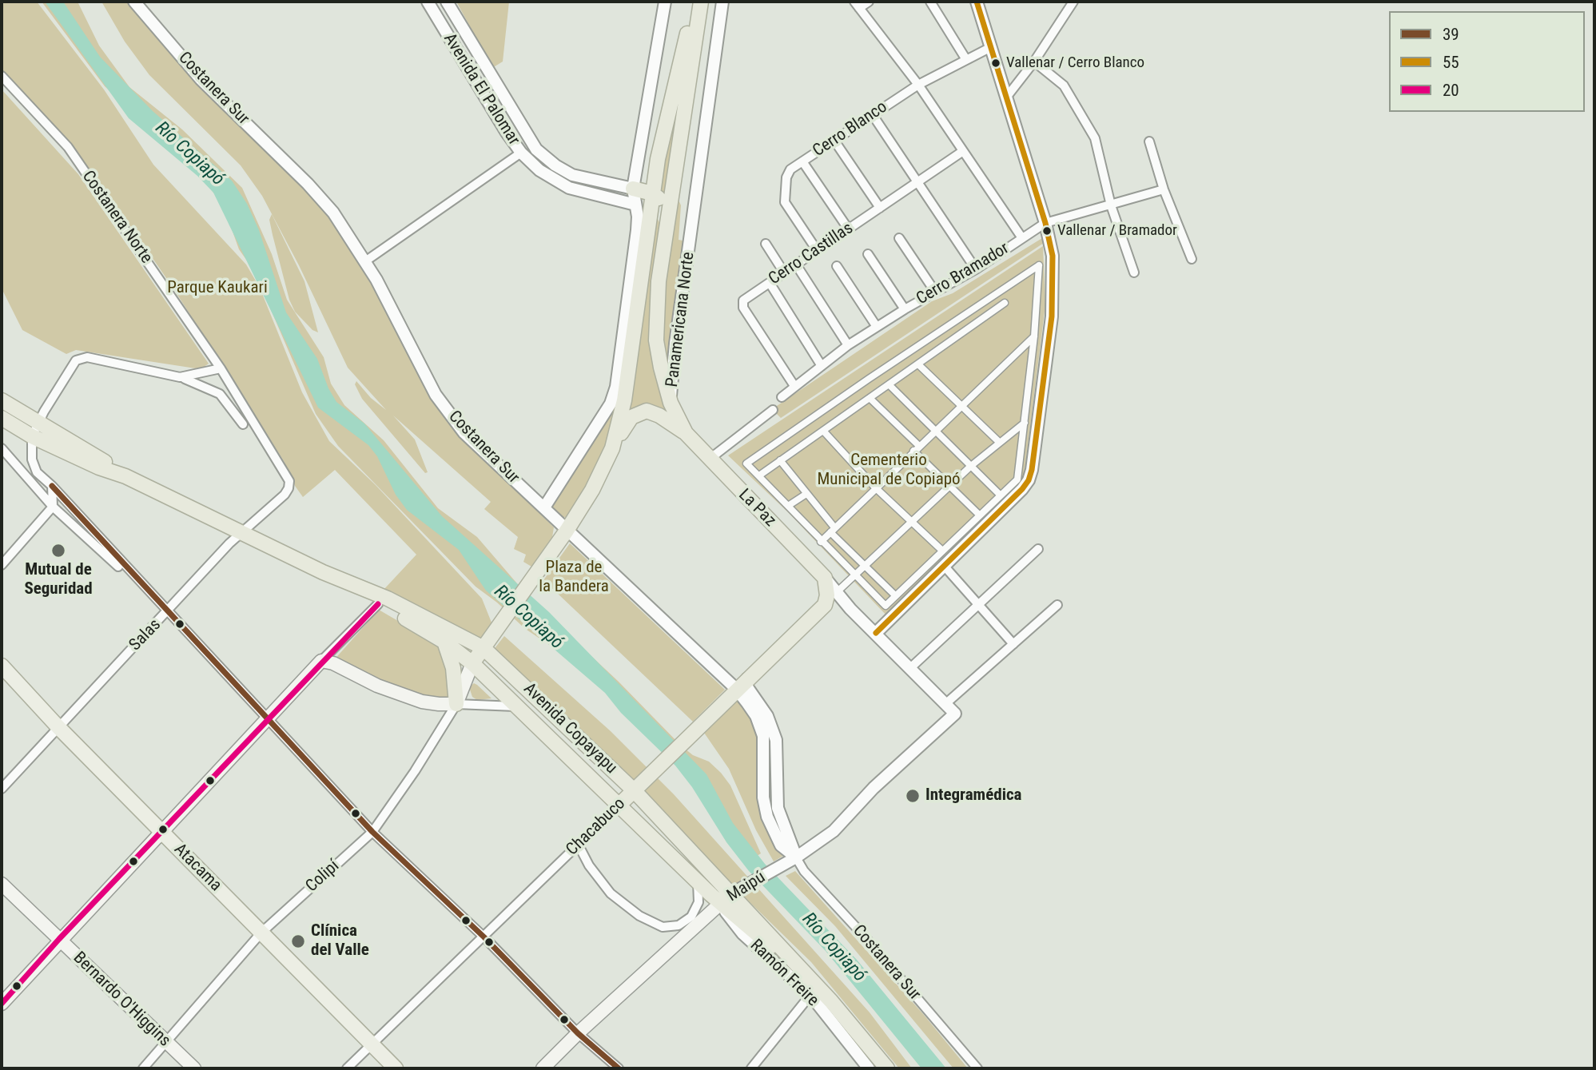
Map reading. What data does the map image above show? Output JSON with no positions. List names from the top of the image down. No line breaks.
{"streets":{"highway":["Panamericana Norte","La Paz","Avenida Copayapu","Chacabuco"],"main road":["Atacama","Colipí","Maipú","Bernardo O'Higgins"],"street":["Costanera Sur","Avenida El Palomar","Cerro Blanco","Costanera Norte","Cerro Castillas","Cerro Bramador","Salas","Ramón Freire"]},"crossings":[["Costanera Sur","Chacabuco"],["Costanera Sur","Maipú"],["Cerro Blanco","Cerro Castillas"],["Costanera Norte","Salas"],["Cerro Castillas","Cerro Bramador"],["Panamericana Norte","La Paz"],["La Paz","Maipú"],["Salas","Avenida Copayapu"],["Salas","Atacama"],["Avenida Copayapu","Chacabuco"],["Avenida Copayapu","Colipí"],["Avenida Copayapu","Maipú"],["Avenida Copayapu","Ramón Freire"],["Chacabuco","Atacama"],["Atacama","Colipí"],["Colipí","Bernardo O'Higgins"],["Maipú","Ramón Freire"]],"water":["Río Copiapó"],"parks":["Parque Kaukari","Cementerio Municipal de Copiapó","Plaza de la Bandera"],"places":["Vallenar / Cerro Blanco","Vallenar / Bramador","Mutual de Seguridad","Integramédica","Clínica del Valle"],"lines":["transit line 55","transit line 39","transit line 20"],"legend":["39","55","20"]}
